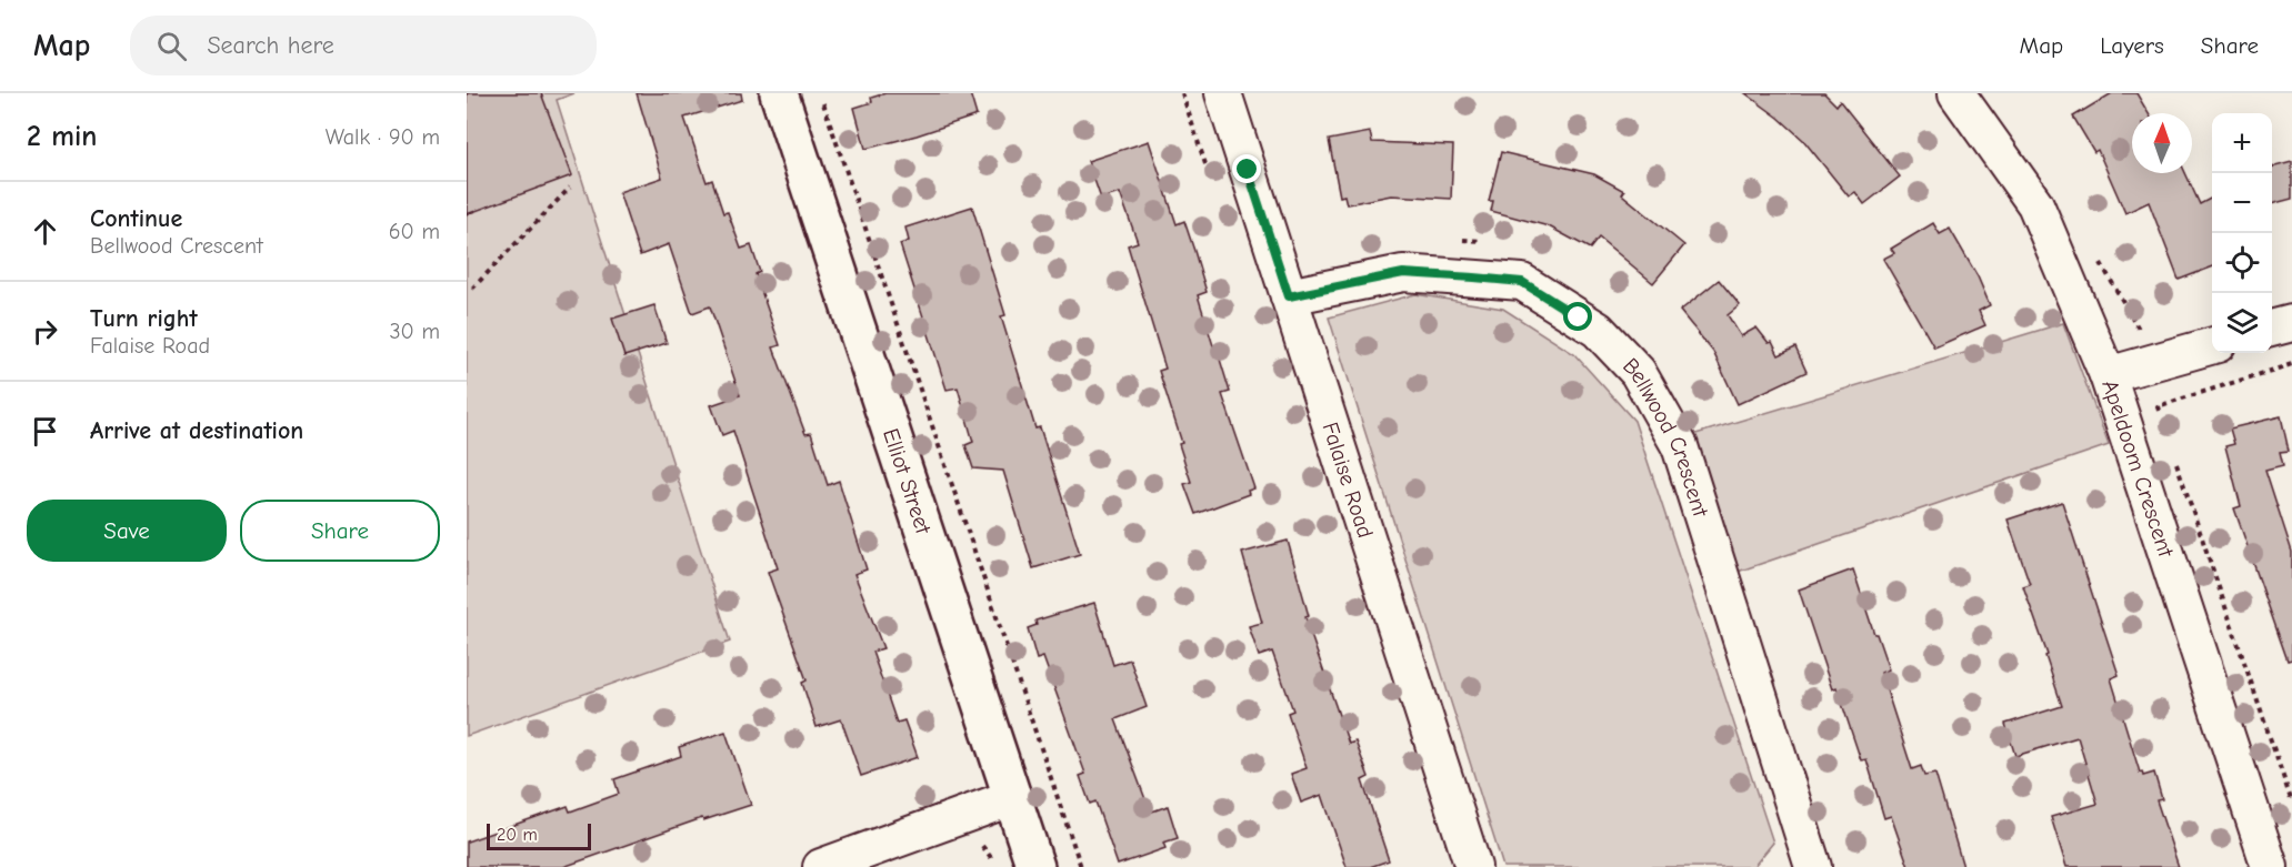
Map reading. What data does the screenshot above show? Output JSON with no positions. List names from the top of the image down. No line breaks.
{"streets":{"street":["Bellwood Crescent","Apeldoom Crescent","Elliot Street","Falaise Road"]},"crossings":[["Bellwood Crescent","Falaise Road"]],"scale_bar":"20 m","north":"top","page":{"header":"Map","search":"Search here","nav":["Map","Layers","Share"],"heading":["2 min","Walk · 90 m"],"map_buttons":["+","−"],"list":[["Continue","Bellwood Crescent","60 m"],["Turn right","Falaise Road","30 m"],"Arrive at destination"],"buttons":["Save","Share"],"scale":"20 m"}}
